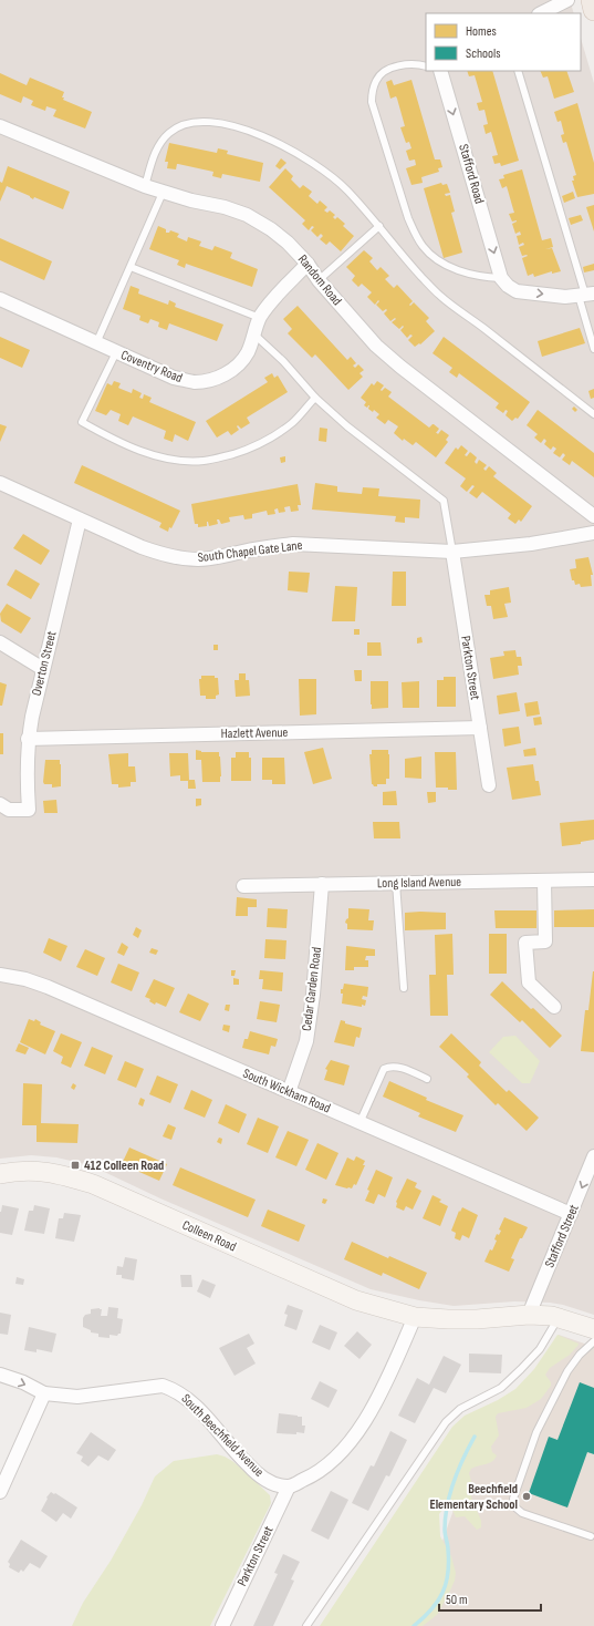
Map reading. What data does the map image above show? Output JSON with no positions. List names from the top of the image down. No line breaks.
{"streets":{"street":["Stafford Road","Random Road","Coventry Road","South Chapel Gate Lane","Overton Street","Parkton Street","Hazlett Avenue","Long Island Avenue","Cedar Garden Road","South Wickham Road","Colleen Road","Stafford Street","South Beechfield Avenue"]},"crossings":[["Random Road","Coventry Road"],["South Chapel Gate Lane","Overton Street"],["South Chapel Gate Lane","Parkton Street"],["Overton Street","Hazlett Avenue"],["Parkton Street","Hazlett Avenue"],["Parkton Street","South Beechfield Avenue"],["Long Island Avenue","Cedar Garden Road"],["Cedar Garden Road","South Wickham Road"],["South Wickham Road","Stafford Street"]],"one_way":["Stafford Road","Stafford Street"],"places":{"transit":["412 Colleen Road"],"other":["Beechfield Elementary School"]},"legend":["Homes","Schools"],"scale_bar":"50 m"}
